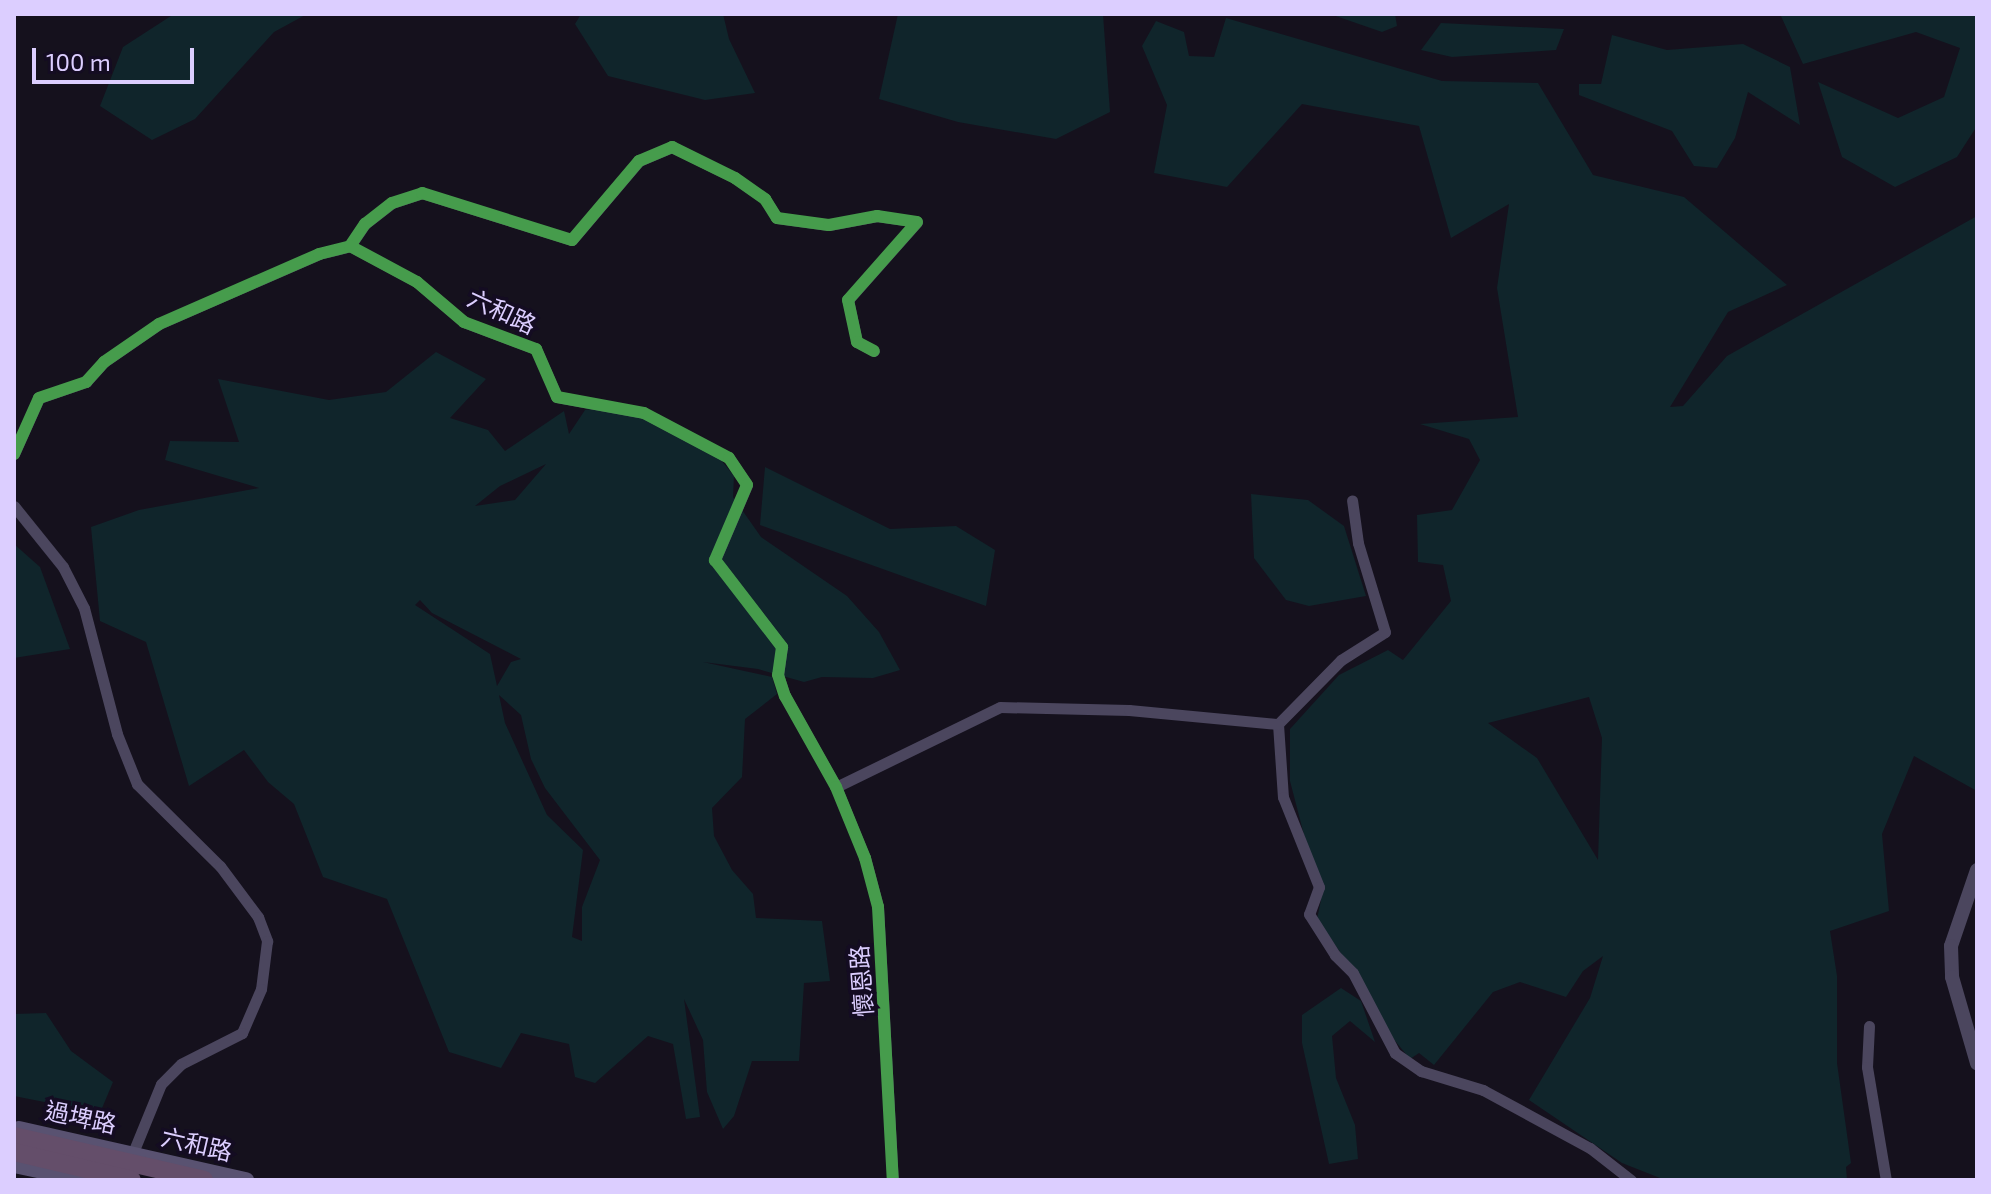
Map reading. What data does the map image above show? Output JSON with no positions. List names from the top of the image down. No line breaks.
{"streets":{"main road":["六和路","過埤路"],"street":["懷恩路"]},"crossings":[["六和路","懷恩路"],["六和路","過埤路"]],"scale_bar":"100 m"}
